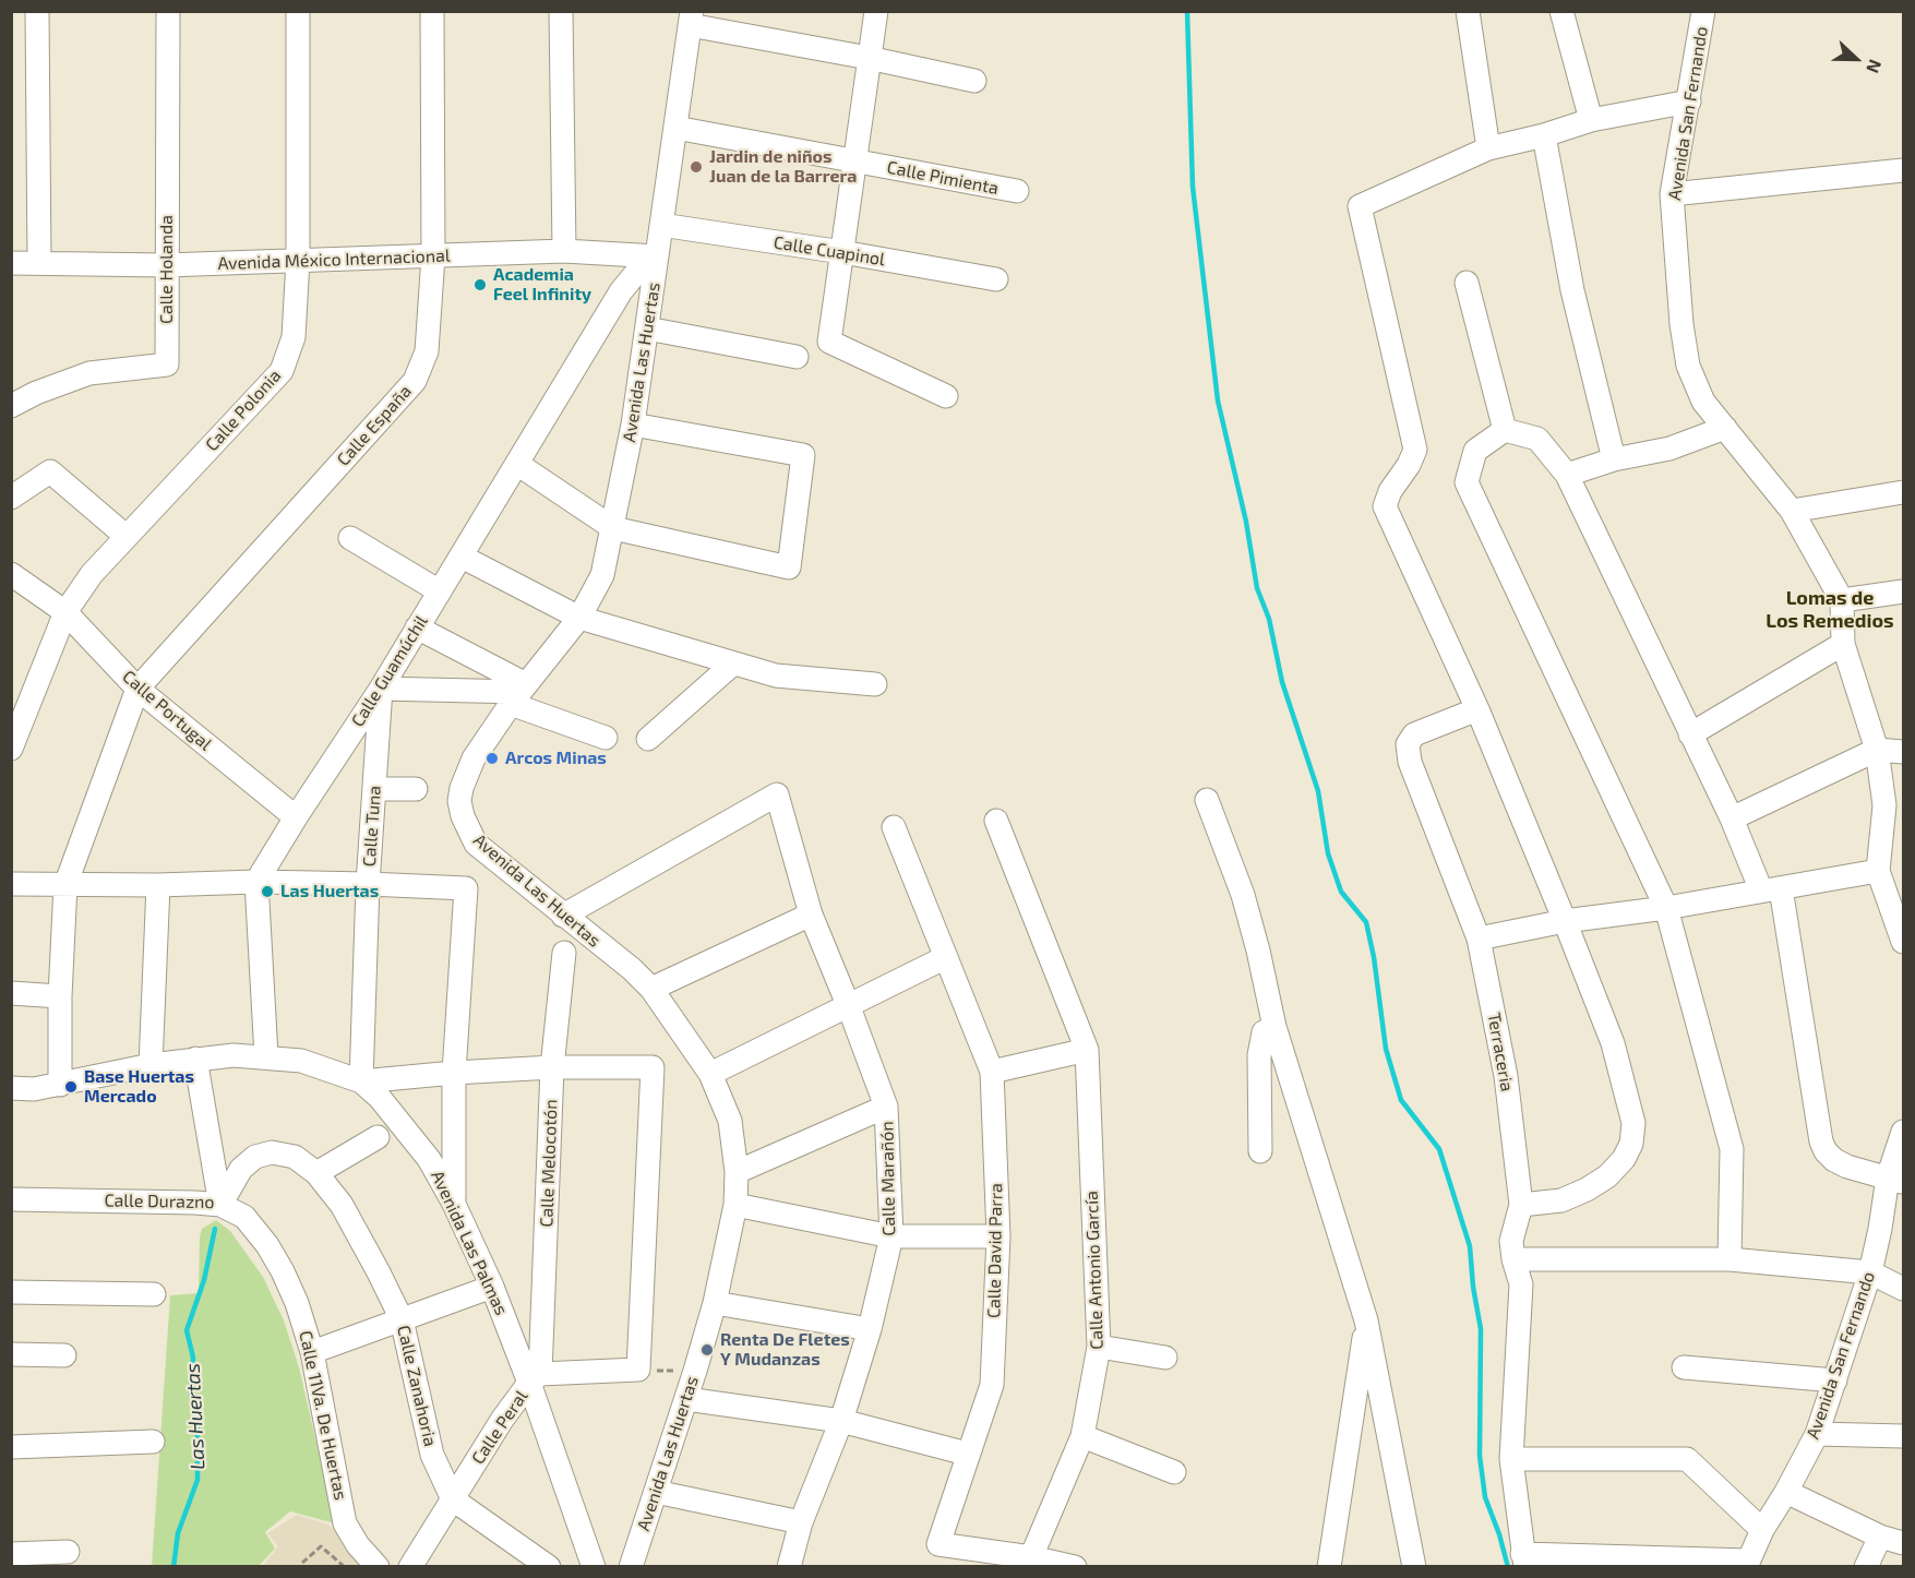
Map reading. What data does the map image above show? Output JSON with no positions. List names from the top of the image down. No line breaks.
{"streets":{"street":["Avenida San Fernando","Calle Pimienta","Calle Cuapinol","Avenida México Internacional","Calle Holanda","Avenida Las Huertas","Calle Polonia","Calle España","Calle Guamúchil","Calle Portugal","Calle Tuna","Terraceria","Calle Melocotón","Calle Marañón","Calle Durazno","Avenida Las Palmas","Calle David Parra","Calle Antonio García","Calle Zanahoria","Calle 11Va. De Huertas","Calle Peral"]},"crossings":[["Calle Pimienta","Avenida Las Huertas"],["Calle Cuapinol","Avenida Las Huertas"],["Avenida México Internacional","Calle Holanda"],["Avenida México Internacional","Avenida Las Huertas"],["Avenida México Internacional","Calle Polonia"],["Avenida México Internacional","Calle España"],["Avenida México Internacional","Calle Guamúchil"],["Avenida Las Huertas","Calle Guamúchil"],["Avenida Las Huertas","Calle Marañón"],["Calle Polonia","Calle Portugal"],["Calle España","Calle Portugal"],["Calle Guamúchil","Calle Portugal"],["Calle Guamúchil","Calle Tuna"],["Calle Tuna","Avenida Las Palmas"],["Calle Melocotón","Avenida Las Palmas"],["Calle Melocotón","Calle Peral"],["Calle Durazno","Calle Zanahoria"],["Calle Durazno","Calle 11Va. De Huertas"],["Avenida Las Palmas","Calle Peral"],["Calle David Parra","Calle Antonio García"],["Calle Zanahoria","Calle Peral"]],"districts":["Lomas de Los Remedios"],"water":["Las Huertas"],"places":["Jardin de niños Juan de la Barrera","Academia Feel Infinity","Arcos Minas","Las Huertas","Base Huertas Mercado","Renta De Fletes Y Mudanzas"],"north":"right"}
